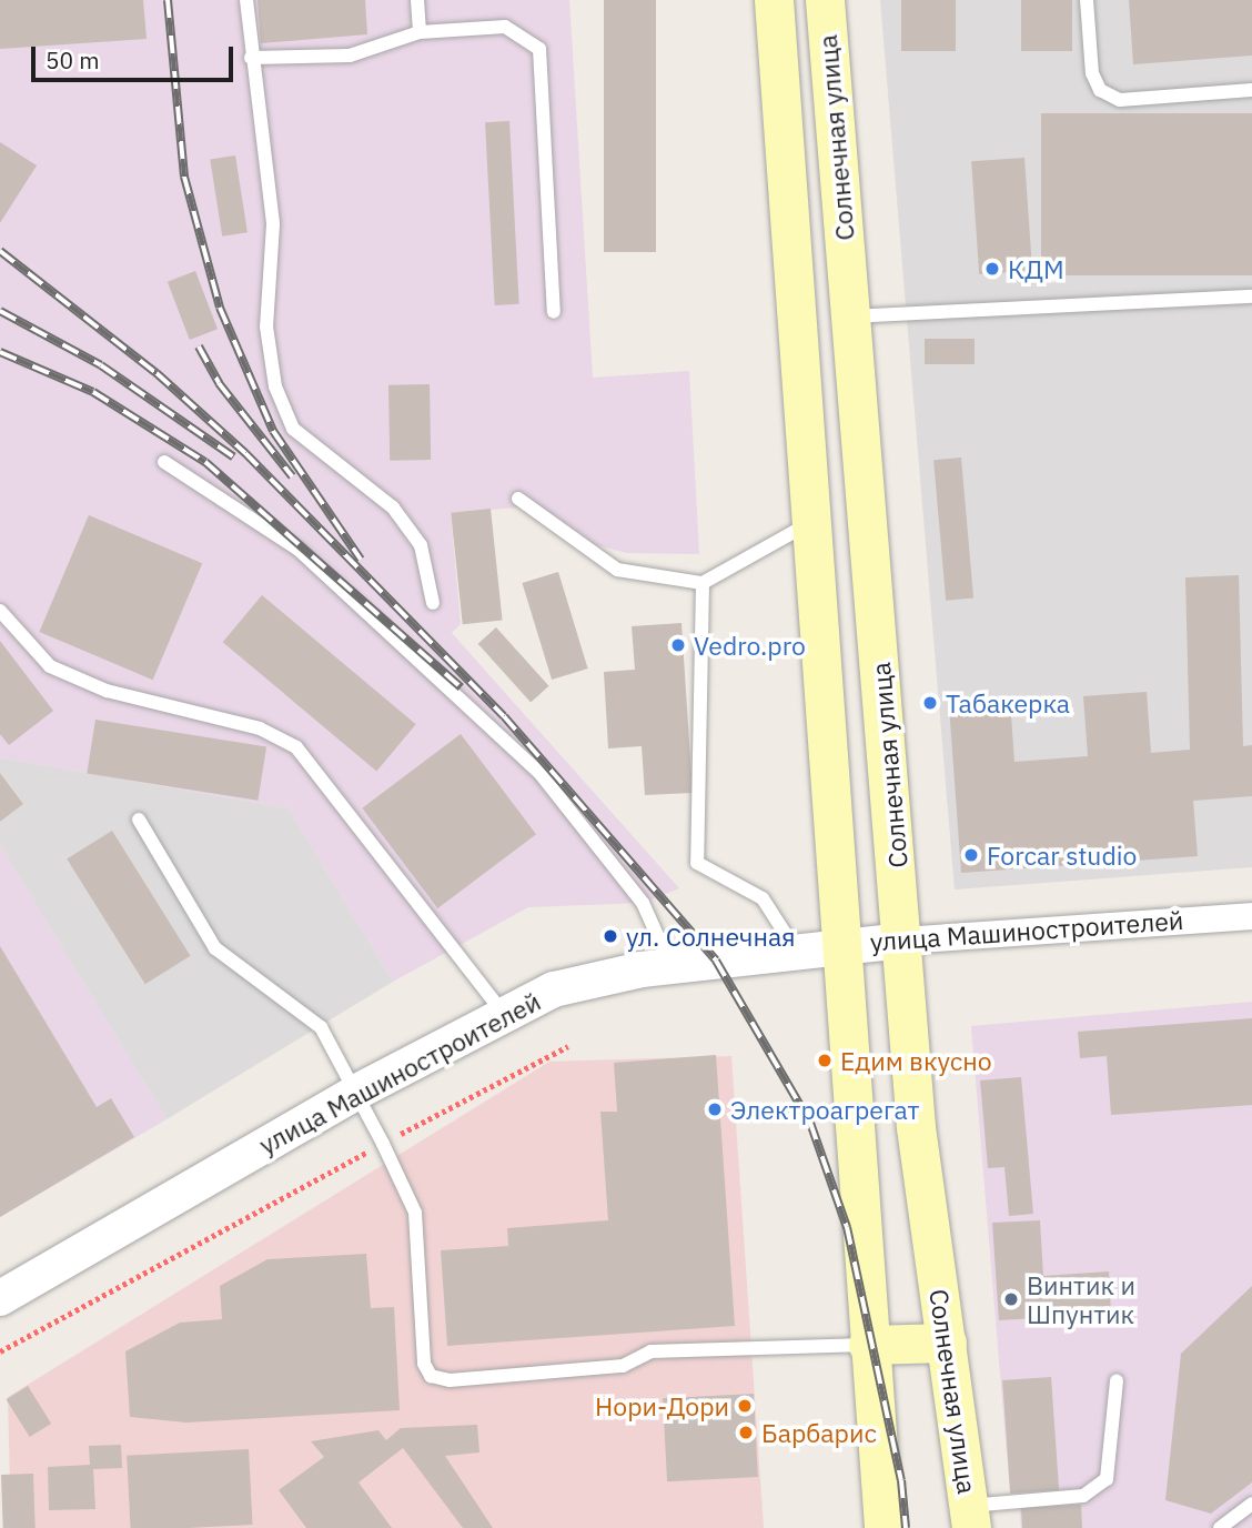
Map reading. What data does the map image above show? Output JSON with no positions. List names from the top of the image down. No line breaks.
{"streets":{"main road":["Солнечная улица"],"street":["улица Машиностроителей"]},"crossings":[["Солнечная улица","улица Машиностроителей"]],"places":["КДМ","Vedro.pro","Табакерка","Forcar studio","ул. Солнечная","Едим вкусно","Электроагрегат","Винтик и Шпунтик","Нори-Дори","Барбарис"],"scale_bar":"50 m"}
